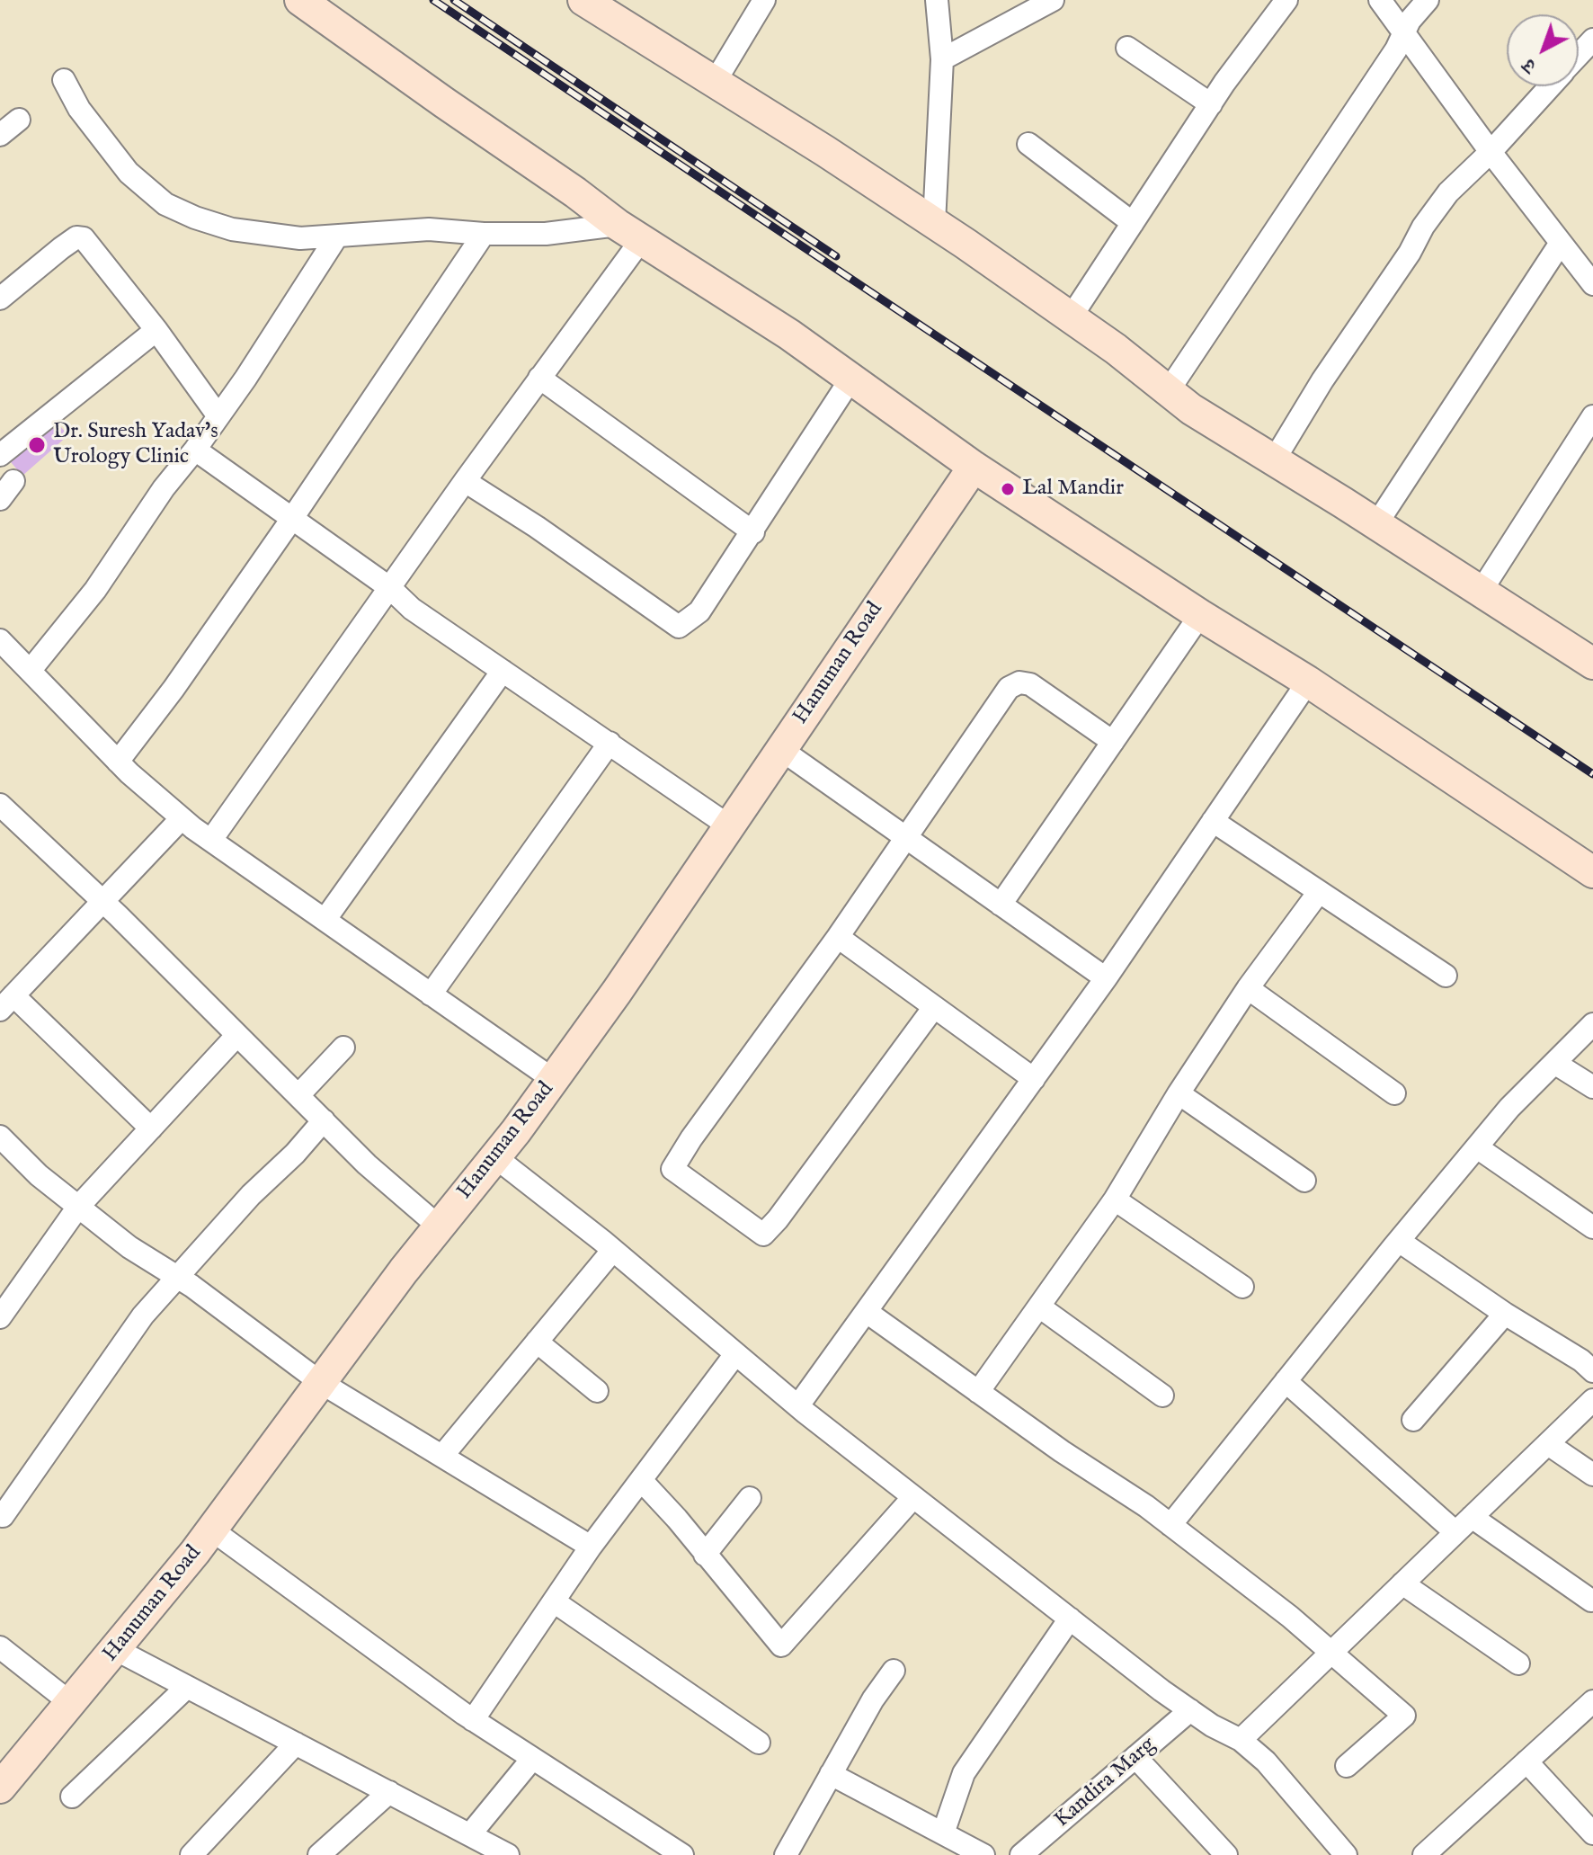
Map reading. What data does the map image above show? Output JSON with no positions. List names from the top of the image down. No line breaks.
{"streets":{"street":["Hanuman Road","Kandira Marg"]},"places":["Dr. Suresh Yadav's Urology Clinic","Lal Mandir"],"north":"bottom left"}
